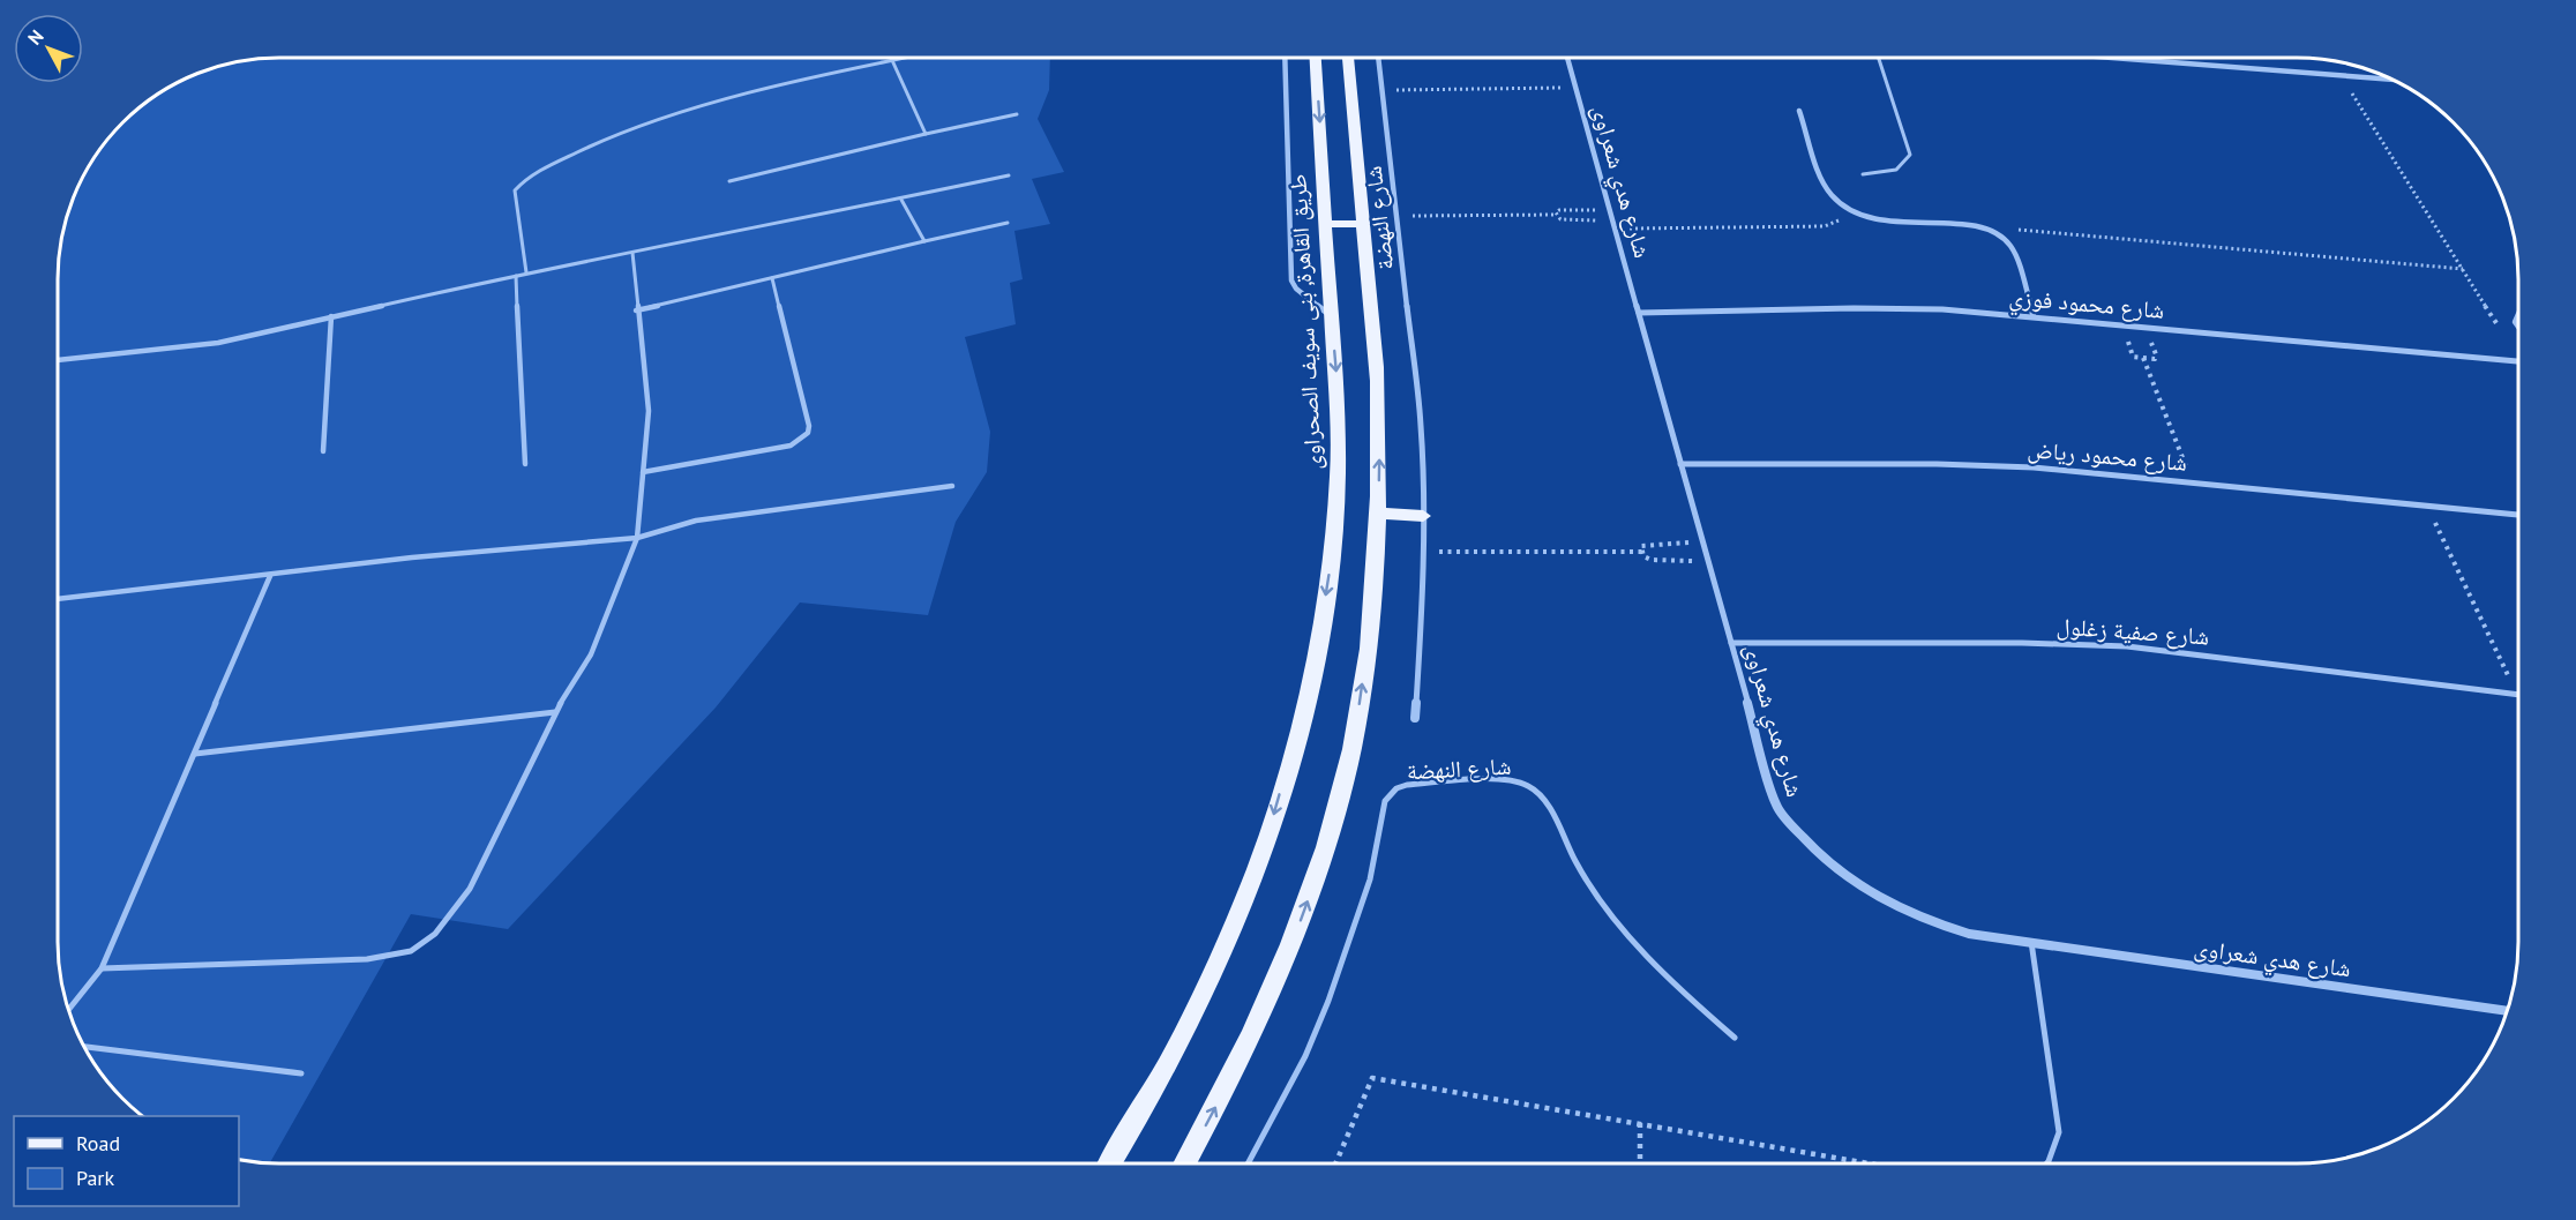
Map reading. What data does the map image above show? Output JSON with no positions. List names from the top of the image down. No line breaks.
{"streets":{"main road":["طريق القاهرة, بنى سويف الصحراوى"],"street":["شارع هدي شعراوى","شارع النهضة","شارع محمود فوزي","شارع محمود رياض","شارع صفية زغلول"]},"crossings":[["شارع هدي شعراوى","شارع محمود فوزي"],["شارع هدي شعراوى","شارع محمود رياض"],["شارع هدي شعراوى","شارع صفية زغلول"]],"legend":["Road","Park"],"north":"top left"}
